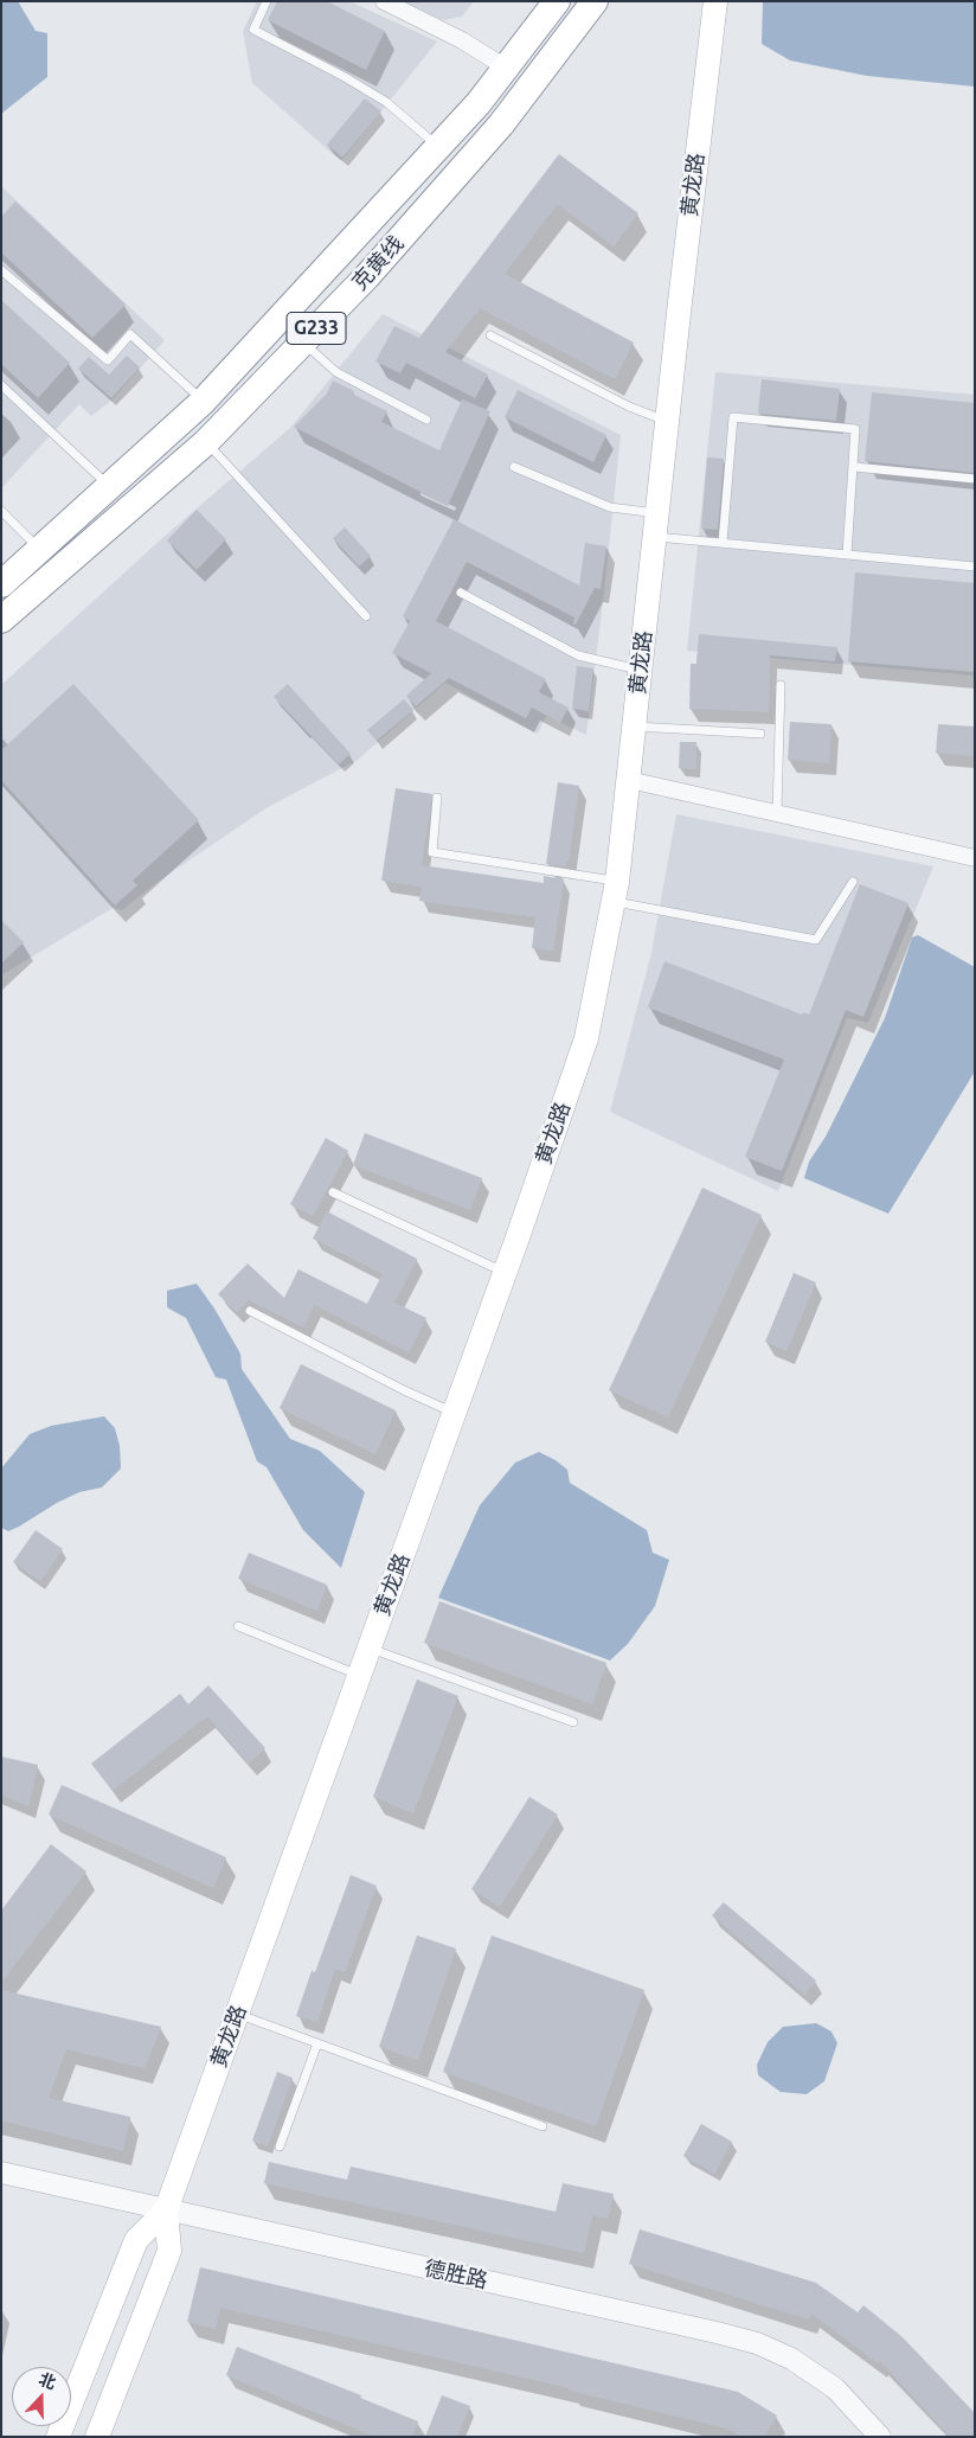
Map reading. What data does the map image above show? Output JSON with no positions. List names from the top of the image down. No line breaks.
{"streets":{"highway":["克黄线","G233"],"main road":["黄龙路"],"street":["德胜路"]},"crossings":[["黄龙路","德胜路"]],"north":"top"}
